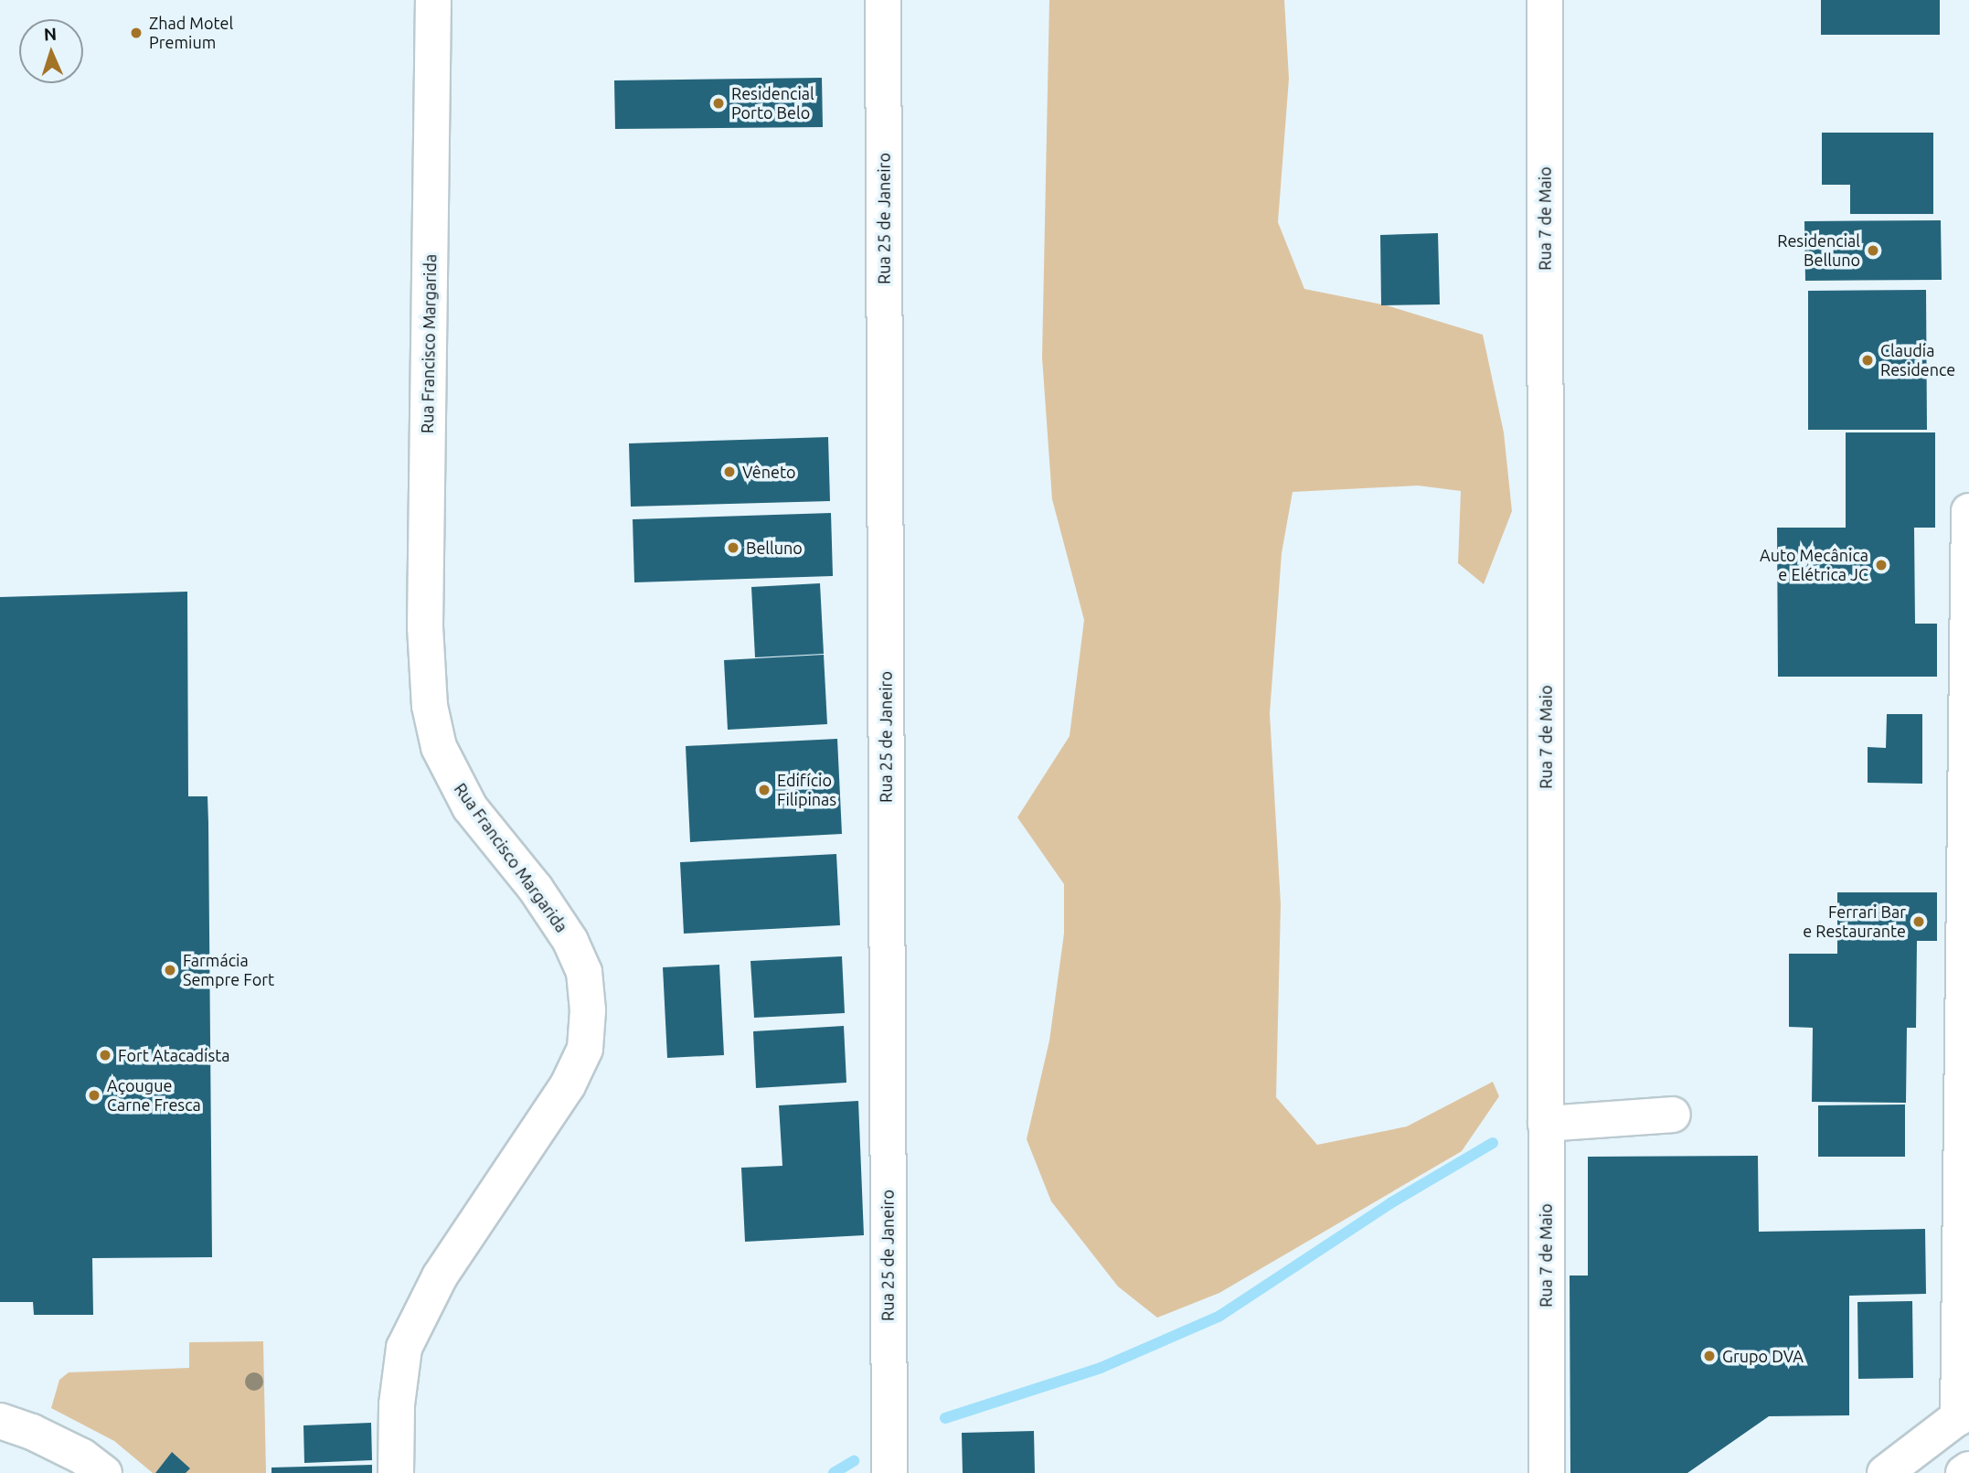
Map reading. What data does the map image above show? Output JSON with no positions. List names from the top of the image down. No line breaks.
{"streets":{"street":["Rua 25 de Janeiro","Rua 7 de Maio","Rua Francisco Margarida"]},"places":["Zhad Motel Premium","Residencial Porto Belo","Residencial Belluno","Claudia Residence","Vêneto","Belluno","Auto Mecânica e Elétrica JC","Edifício Filipinas","Ferrari Bar e Restaurante","Farmácia Sempre Fort","Fort Atacadista","Açougue Carne Fresca","Grupo DVA"],"north":"top"}
